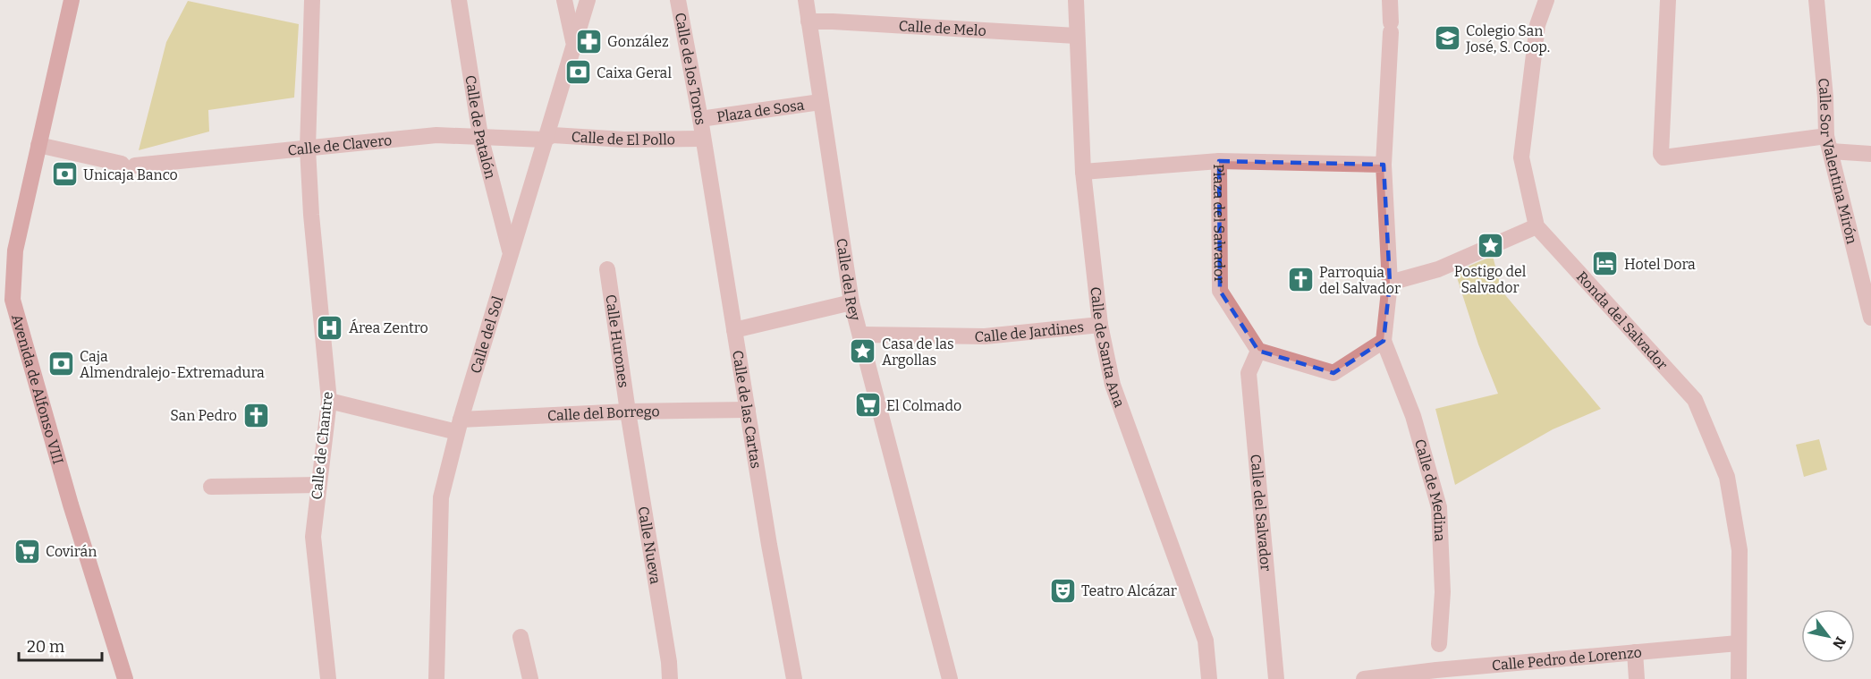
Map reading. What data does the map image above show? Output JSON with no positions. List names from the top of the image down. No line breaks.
{"streets":{"main road":["Avenida de Alfonso VIII"],"street":["Calle de Melo","Calle de los Toros","Plaza de Sosa","Calle de Patalón","Calle de El Pollo","Calle de Clavero","Calle Sor Valentina Mirón","Plaza del Salvador","Calle del Rey","Ronda del Salvador","Calle de Jardines","Calle del Sol","Calle Hurones","Calle de Santa Ana","Calle de las Cartas","Calle del Borrego","Calle de Chantre","Calle de Medina","Calle del Salvador","Calle Nueva","Calle Pedro de Lorenzo"]},"crossings":[["Calle de Melo","Calle del Rey"],["Calle de Melo","Calle de Santa Ana"],["Calle de los Toros","Plaza de Sosa"],["Calle de los Toros","Calle de El Pollo"],["Calle de los Toros","Calle de las Cartas"],["Plaza de Sosa","Calle del Rey"],["Calle de Patalón","Calle de Clavero"],["Calle de Patalón","Calle del Sol"],["Calle de El Pollo","Calle de Clavero"],["Calle de El Pollo","Calle del Sol"],["Calle de El Pollo","Calle de las Cartas"],["Calle de Clavero","Calle del Sol"],["Calle de Clavero","Avenida de Alfonso VIII"],["Calle de Clavero","Calle de Chantre"],["Plaza del Salvador","Calle del Salvador"],["Calle del Rey","Calle de Jardines"],["Ronda del Salvador","Calle Pedro de Lorenzo"],["Calle de Jardines","Calle de Santa Ana"],["Calle del Sol","Calle del Borrego"],["Calle Hurones","Calle del Borrego"],["Calle Hurones","Calle Nueva"],["Calle de las Cartas","Calle del Borrego"],["Calle del Borrego","Calle de Chantre"],["Calle del Borrego","Calle Nueva"]],"places":{"school or university":["Colegio San José, S. Coop."],"pharmacy":["González"],"bank":["Caixa Geral","Unicaja Banco","Caja Almendralejo-Extremadura"],"place":["Postigo del Salvador","Casa de las Argollas"],"hotel":["Hotel Dora"],"church":["Parroquia del Salvador","San Pedro"],"hospital":["Área Zentro"],"supermarket":["El Colmado","Covirán"],"theatre":["Teatro Alcázar"]},"scale_bar":"20 m","north":"bottom right"}
